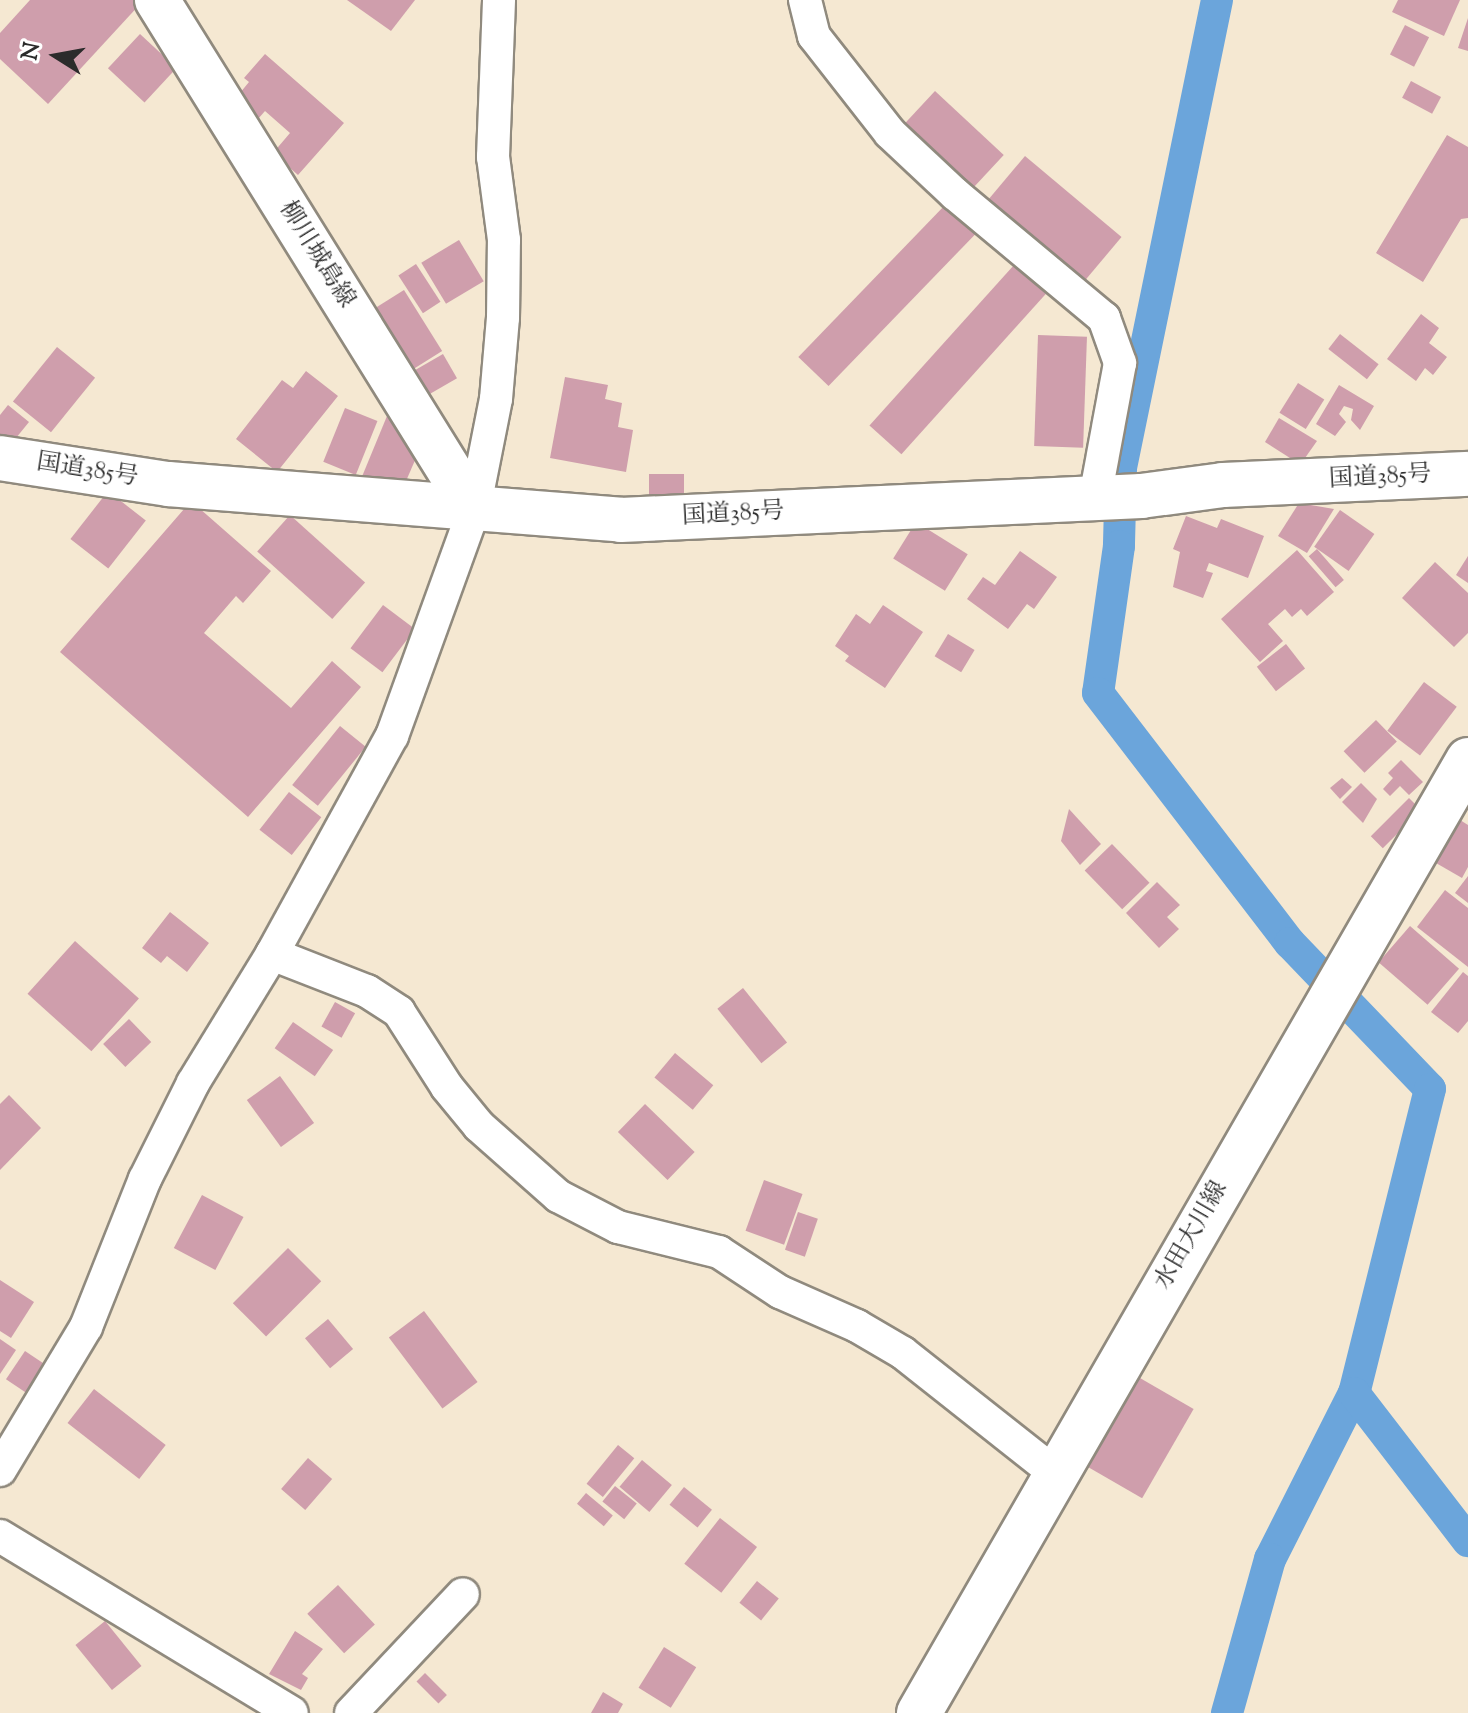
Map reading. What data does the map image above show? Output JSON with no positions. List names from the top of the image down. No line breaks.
{"streets":{"main road":["柳川城島線","国道385号","水田大川線"]},"crossings":[["柳川城島線","国道385号"]],"north":"left"}
